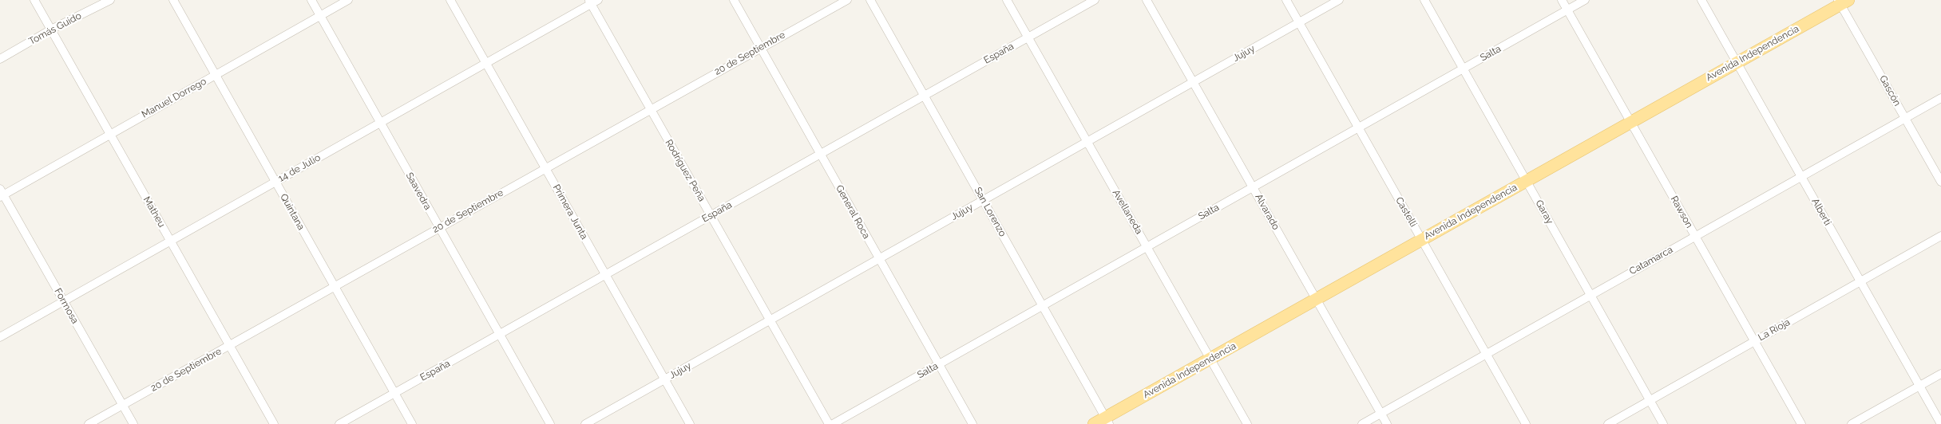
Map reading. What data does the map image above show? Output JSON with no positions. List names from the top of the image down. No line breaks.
{"streets":{"main road":["Avenida Independencia"],"street":["Tomás Guido","20 de Septiembre","España","Jujuy","Salta","Gascón","Manuel Dorrego","14 de Julio","Rodríguez Peña","Saavedra","Matheu","Quintana","Primera Junta","General Roca","San Lorenzo","Avellaneda","Alvarado","Castelli","Garay","Rawson","Alberti","Catamarca","Formosa","La Rioja"]},"crossings":[["Tomás Guido","Matheu"],["20 de Septiembre","Rodríguez Peña"],["20 de Septiembre","Saavedra"],["20 de Septiembre","Matheu"],["20 de Septiembre","Quintana"],["20 de Septiembre","Primera Junta"],["20 de Septiembre","General Roca"],["20 de Septiembre","Formosa"],["España","Rodríguez Peña"],["España","Saavedra"],["España","Quintana"],["España","Primera Junta"],["España","General Roca"],["España","San Lorenzo"],["España","Avellaneda"],["Jujuy","Rodríguez Peña"],["Jujuy","Primera Junta"],["Jujuy","General Roca"],["Jujuy","San Lorenzo"],["Jujuy","Avellaneda"],["Jujuy","Alvarado"],["Jujuy","Castelli"],["Salta","General Roca"],["Salta","San Lorenzo"],["Salta","Avellaneda"],["Salta","Alvarado"],["Salta","Castelli"],["Salta","Garay"],["Salta","Rawson"],["Avenida Independencia","Gascón"],["Avenida Independencia","San Lorenzo"],["Avenida Independencia","Avellaneda"],["Avenida Independencia","Alvarado"],["Avenida Independencia","Castelli"],["Avenida Independencia","Garay"],["Avenida Independencia","Rawson"],["Avenida Independencia","Alberti"],["Gascón","Catamarca"],["Manuel Dorrego","Saavedra"],["Manuel Dorrego","Matheu"],["Manuel Dorrego","Quintana"],["Manuel Dorrego","Formosa"],["14 de Julio","Rodríguez Peña"],["14 de Julio","Saavedra"],["14 de Julio","Matheu"],["14 de Julio","Quintana"],["14 de Julio","Primera Junta"],["14 de Julio","Formosa"],["Alvarado","Catamarca"],["Castelli","Catamarca"],["Garay","Catamarca"],["Garay","La Rioja"],["Rawson","Catamarca"],["Rawson","La Rioja"],["Alberti","Catamarca"],["Alberti","La Rioja"]]}
